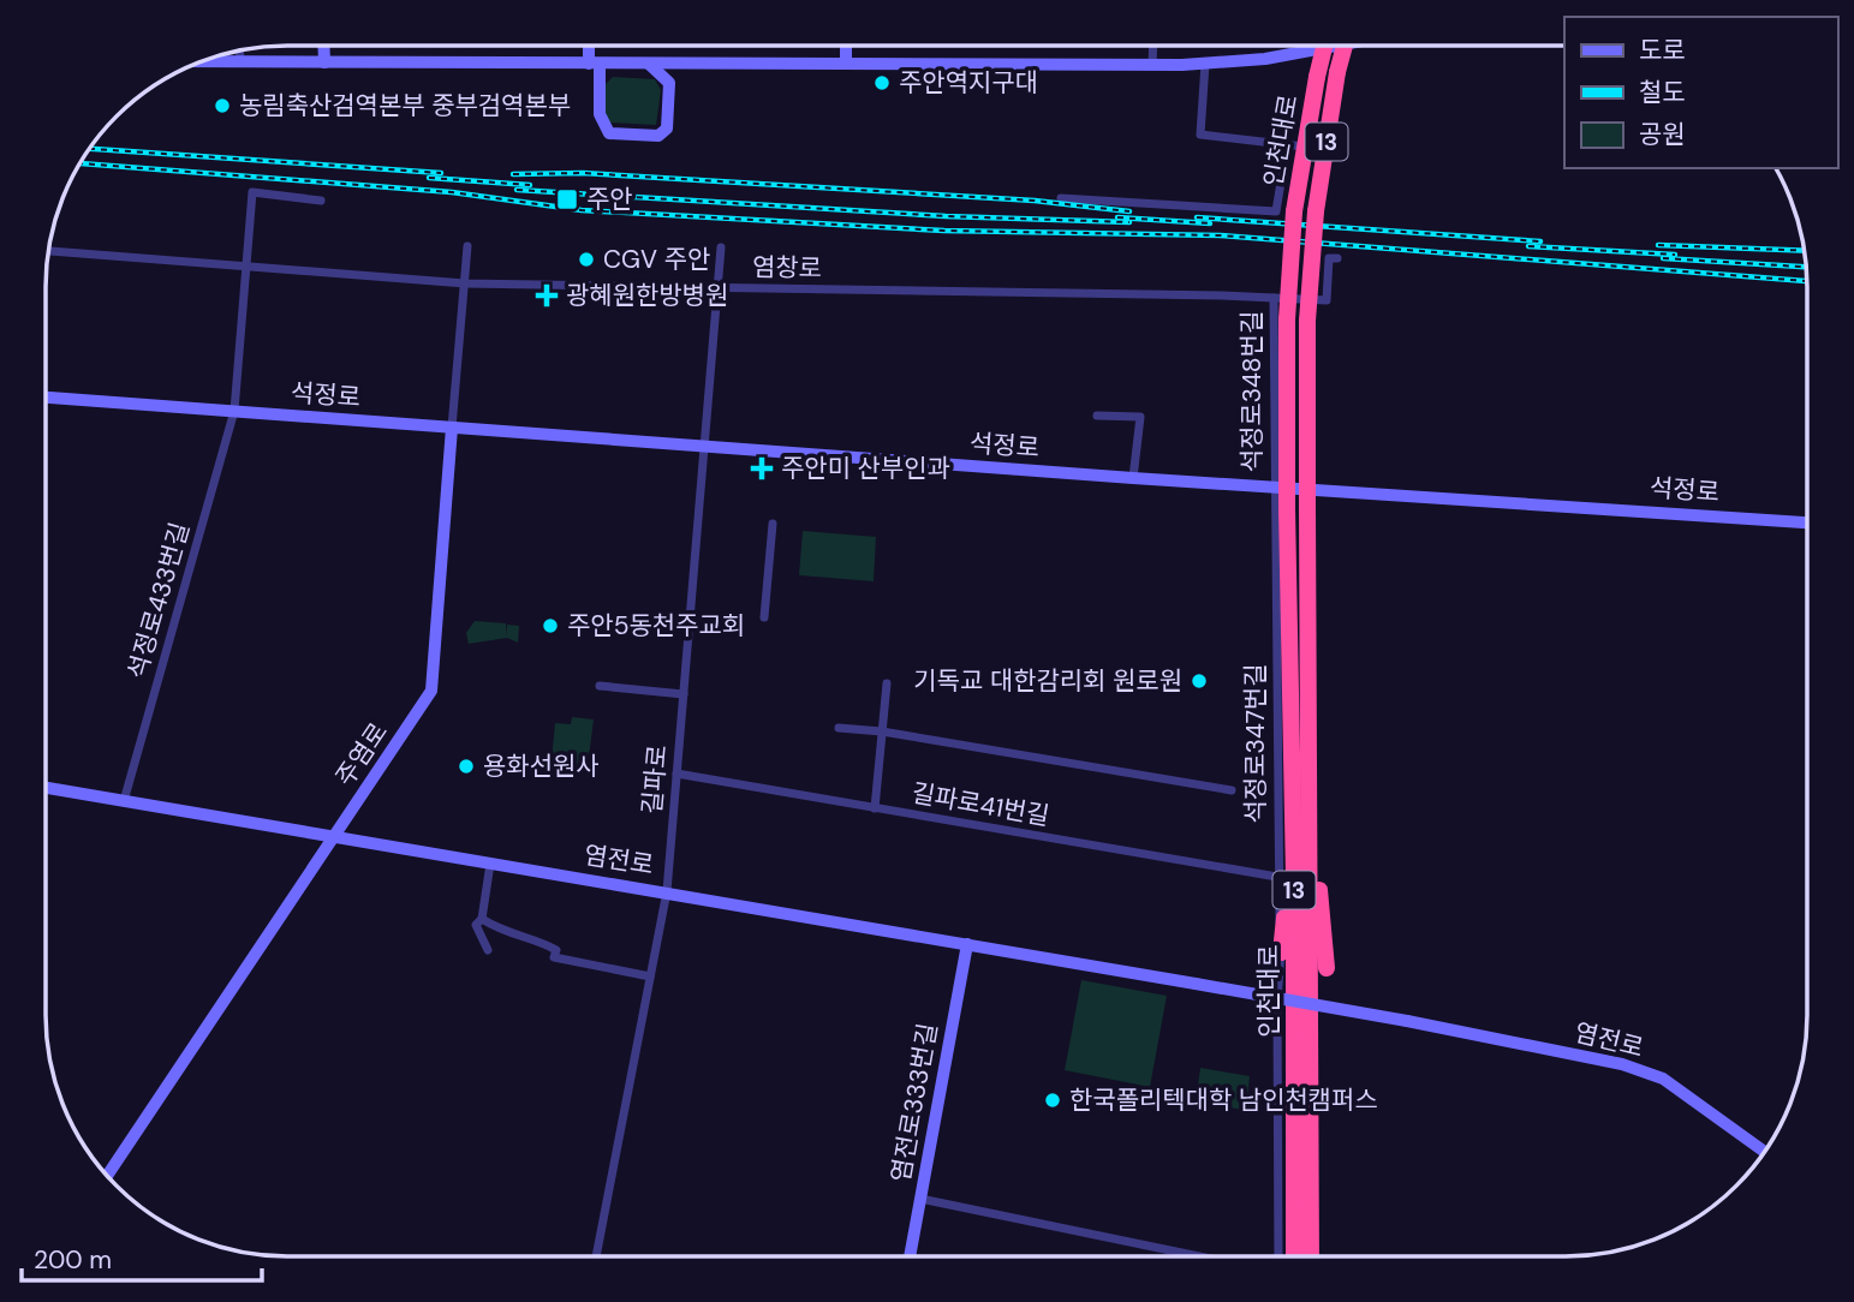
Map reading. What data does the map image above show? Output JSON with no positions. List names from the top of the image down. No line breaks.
{"streets":{"highway":["인천대로","13"],"main road":["석정로","주염로","염전로","염전로333번길"],"street":["염창로","석정로348번길","석정로433번길","석정로347번길","길파로","길파로41번길"]},"crossings":[["염창로","석정로348번길"],["염창로","석정로433번길"],["염창로","주염로"],["염창로","길파로"],["석정로348번길","석정로"],["석정로348번길","석정로347번길"],["석정로","석정로433번길"],["석정로","석정로347번길"],["석정로","주염로"],["석정로","길파로"],["석정로433번길","염전로"],["석정로347번길","길파로41번길"],["주염로","염전로"],["길파로","길파로41번길"],["길파로","염전로"],["염전로","염전로333번길"]],"places":{"other":["주안역지구대","농림축산검역본부 중부검역본부","CGV 주안","주안5동천주교회","기독교 대한감리회 원로원","용화선원사","한국폴리텍대학 남인천캠퍼스"],"transit":["주안"],"health":["광혜원한방병원","주안미 산부인과"]},"legend":["도로","철도","공원"],"scale_bar":"200 m"}
